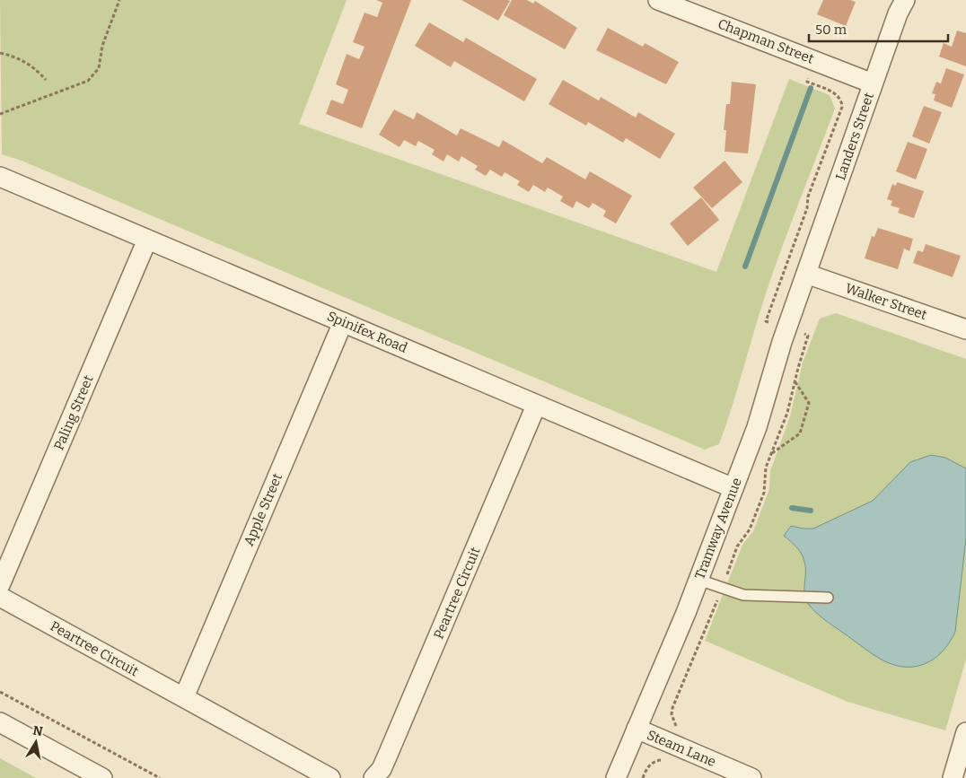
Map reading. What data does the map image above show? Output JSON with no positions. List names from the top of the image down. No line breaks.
{"streets":{"street":["Chapman Street","Landers Street","Walker Street","Spinifex Road","Paling Street","Apple Street","Tramway Avenue","Peartree Circuit","Steam Lane"]},"crossings":[["Chapman Street","Landers Street"],["Landers Street","Walker Street"],["Landers Street","Tramway Avenue"],["Walker Street","Tramway Avenue"],["Spinifex Road","Paling Street"],["Spinifex Road","Apple Street"],["Spinifex Road","Tramway Avenue"],["Spinifex Road","Peartree Circuit"],["Apple Street","Peartree Circuit"],["Tramway Avenue","Steam Lane"]],"scale_bar":"50 m","north":"top"}
